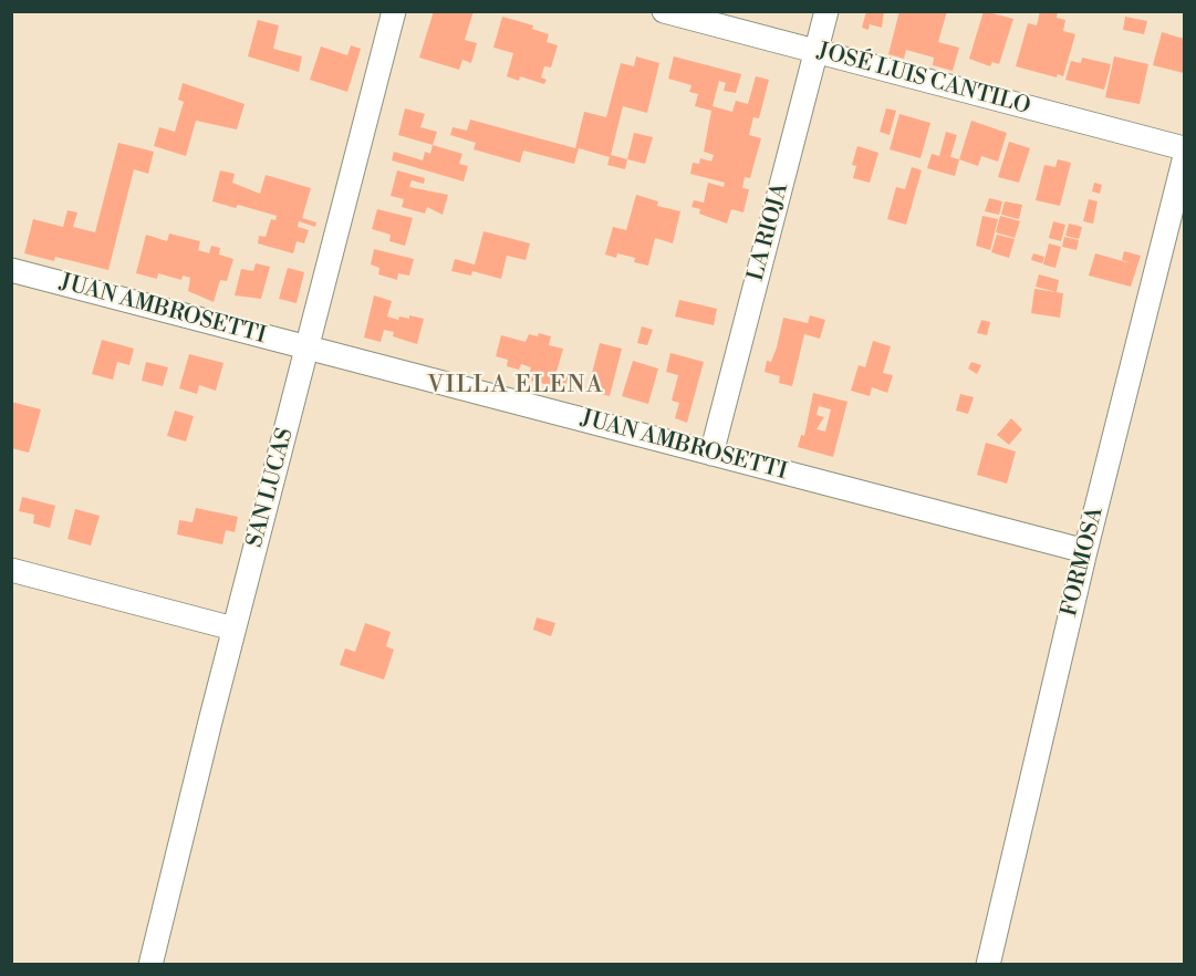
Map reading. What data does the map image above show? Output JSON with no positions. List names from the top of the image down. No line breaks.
{"streets":{"street":["JOSÉ LUIS CANTILO","LA RIOJA","JUAN AMBROSETTI","SAN LUCAS","FORMOSA"]},"crossings":[["JOSÉ LUIS CANTILO","LA RIOJA"],["LA RIOJA","JUAN AMBROSETTI"],["JUAN AMBROSETTI","SAN LUCAS"],["JUAN AMBROSETTI","FORMOSA"]],"districts":["VILLA ELENA"]}
